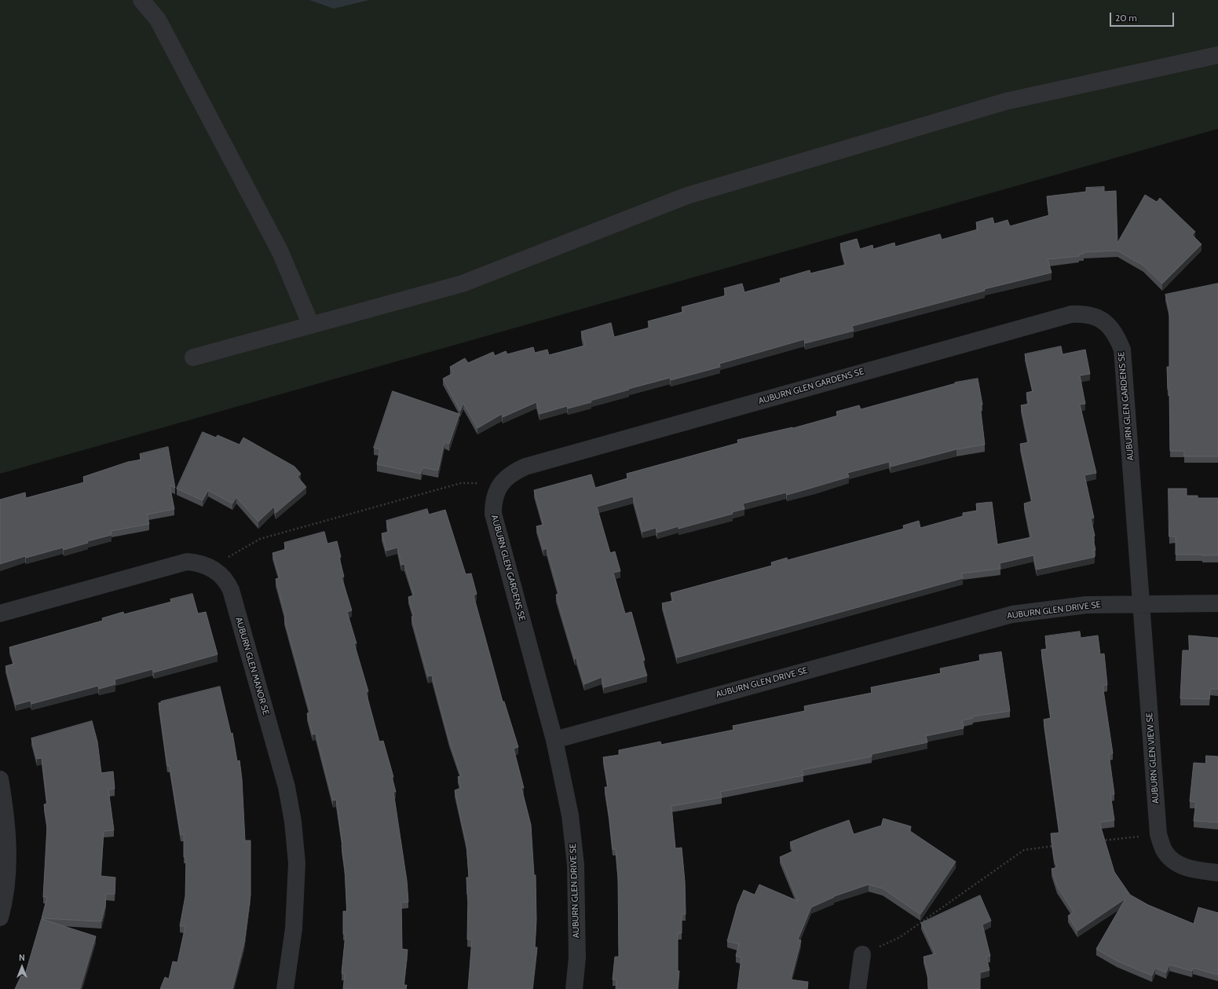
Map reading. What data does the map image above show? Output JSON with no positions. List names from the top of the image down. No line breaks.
{"streets":{"street":["AUBURN GLEN GARDENS SE","AUBURN GLEN DRIVE SE","AUBURN GLEN MANOR SE","AUBURN GLEN VIEW SE"]},"crossings":[["AUBURN GLEN GARDENS SE","AUBURN GLEN DRIVE SE"],["AUBURN GLEN GARDENS SE","AUBURN GLEN VIEW SE"],["AUBURN GLEN DRIVE SE","AUBURN GLEN VIEW SE"]],"scale_bar":"20 m","north":"top"}
